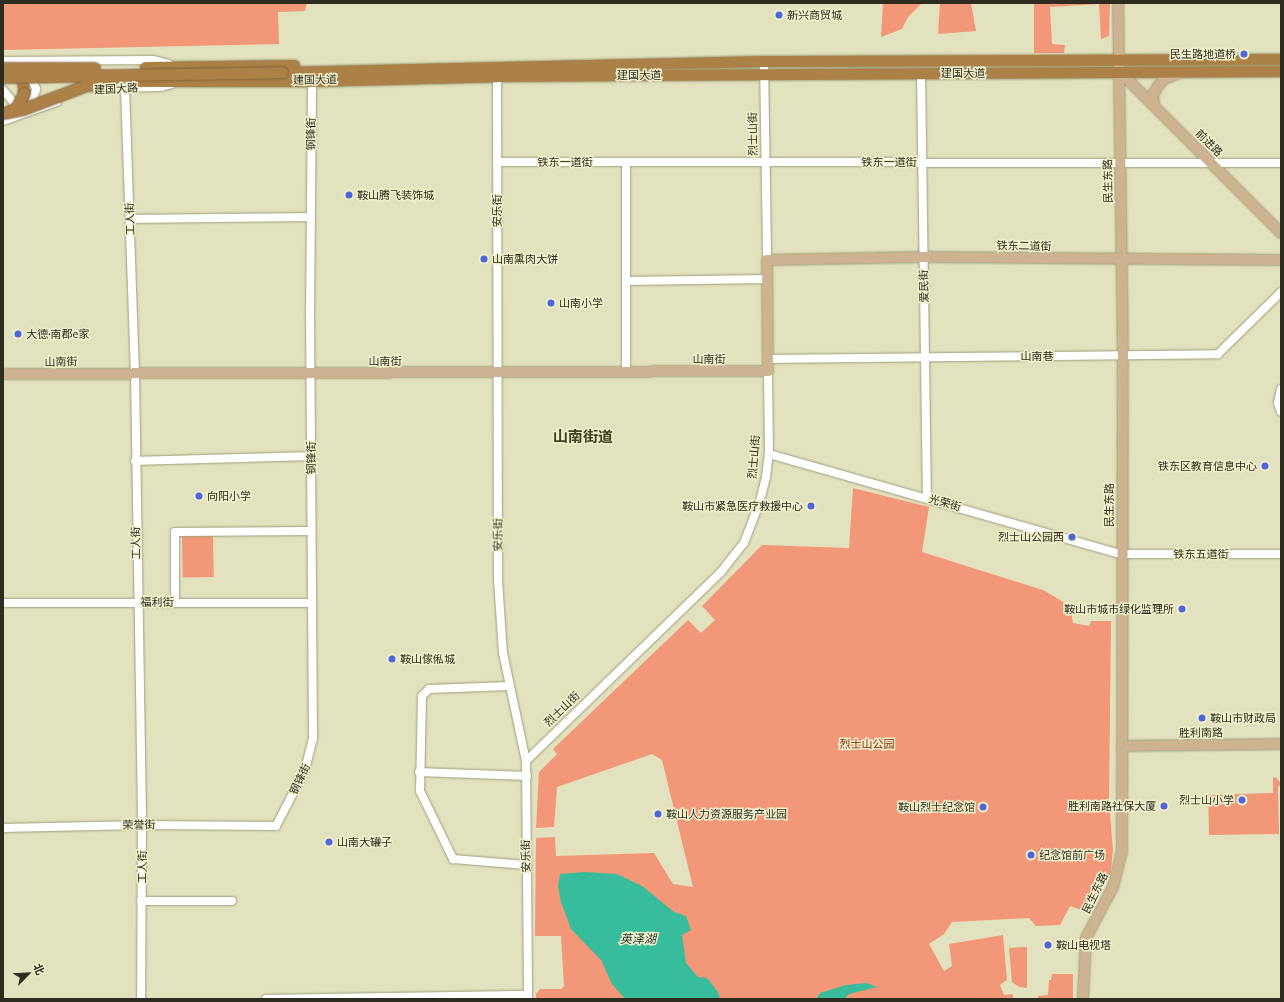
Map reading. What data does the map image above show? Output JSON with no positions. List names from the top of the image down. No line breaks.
{"streets":{"highway":["建国大道"],"main road":["烈士山街","前进路","民生东路","铁东二道街","山南街","胜利南路"],"street":["钢锋街","铁东一道街","安乐街","工人街","爱民街","山南巷","光荣街","铁东五道街","福利街","荣誉街"]},"crossings":[["建国大道","钢锋街"],["建国大道","烈士山街"],["建国大道","前进路"],["建国大道","民生东路"],["建国大道","安乐街"],["建国大道","工人街"],["建国大道","爱民街"],["钢锋街","山南街"],["钢锋街","福利街"],["钢锋街","荣誉街"],["烈士山街","铁东一道街"],["烈士山街","安乐街"],["烈士山街","铁东二道街"],["烈士山街","山南巷"],["烈士山街","山南街"],["烈士山街","光荣街"],["前进路","铁东一道街"],["前进路","民生东路"],["铁东一道街","民生东路"],["铁东一道街","安乐街"],["铁东一道街","爱民街"],["民生东路","铁东二道街"],["民生东路","山南巷"],["民生东路","光荣街"],["民生东路","铁东五道街"],["民生东路","胜利南路"],["安乐街","山南街"],["工人街","山南街"],["工人街","福利街"],["工人街","荣誉街"],["铁东二道街","爱民街"],["爱民街","山南巷"],["爱民街","光荣街"],["光荣街","铁东五道街"]],"districts":["山南街道"],"water":["英泽湖"],"parks":["烈士山公园"],"places":["新兴商贸城","民生路地道桥","鞍山腾飞装饰城","山南熏肉大饼","山南小学","大德·南郡e家","铁东区教育信息中心","向阳小学","鞍山市紧急医疗救援中心","烈士山公园西","鞍山市城市绿化监理所","鞍山傢俬城","鞍山市财政局","烈士山小学","胜利南路社保大厦","鞍山烈士纪念馆","鞍山人力资源服务产业园","山南大罐子","纪念馆前广场","鞍山电视塔"],"north":"top right"}
